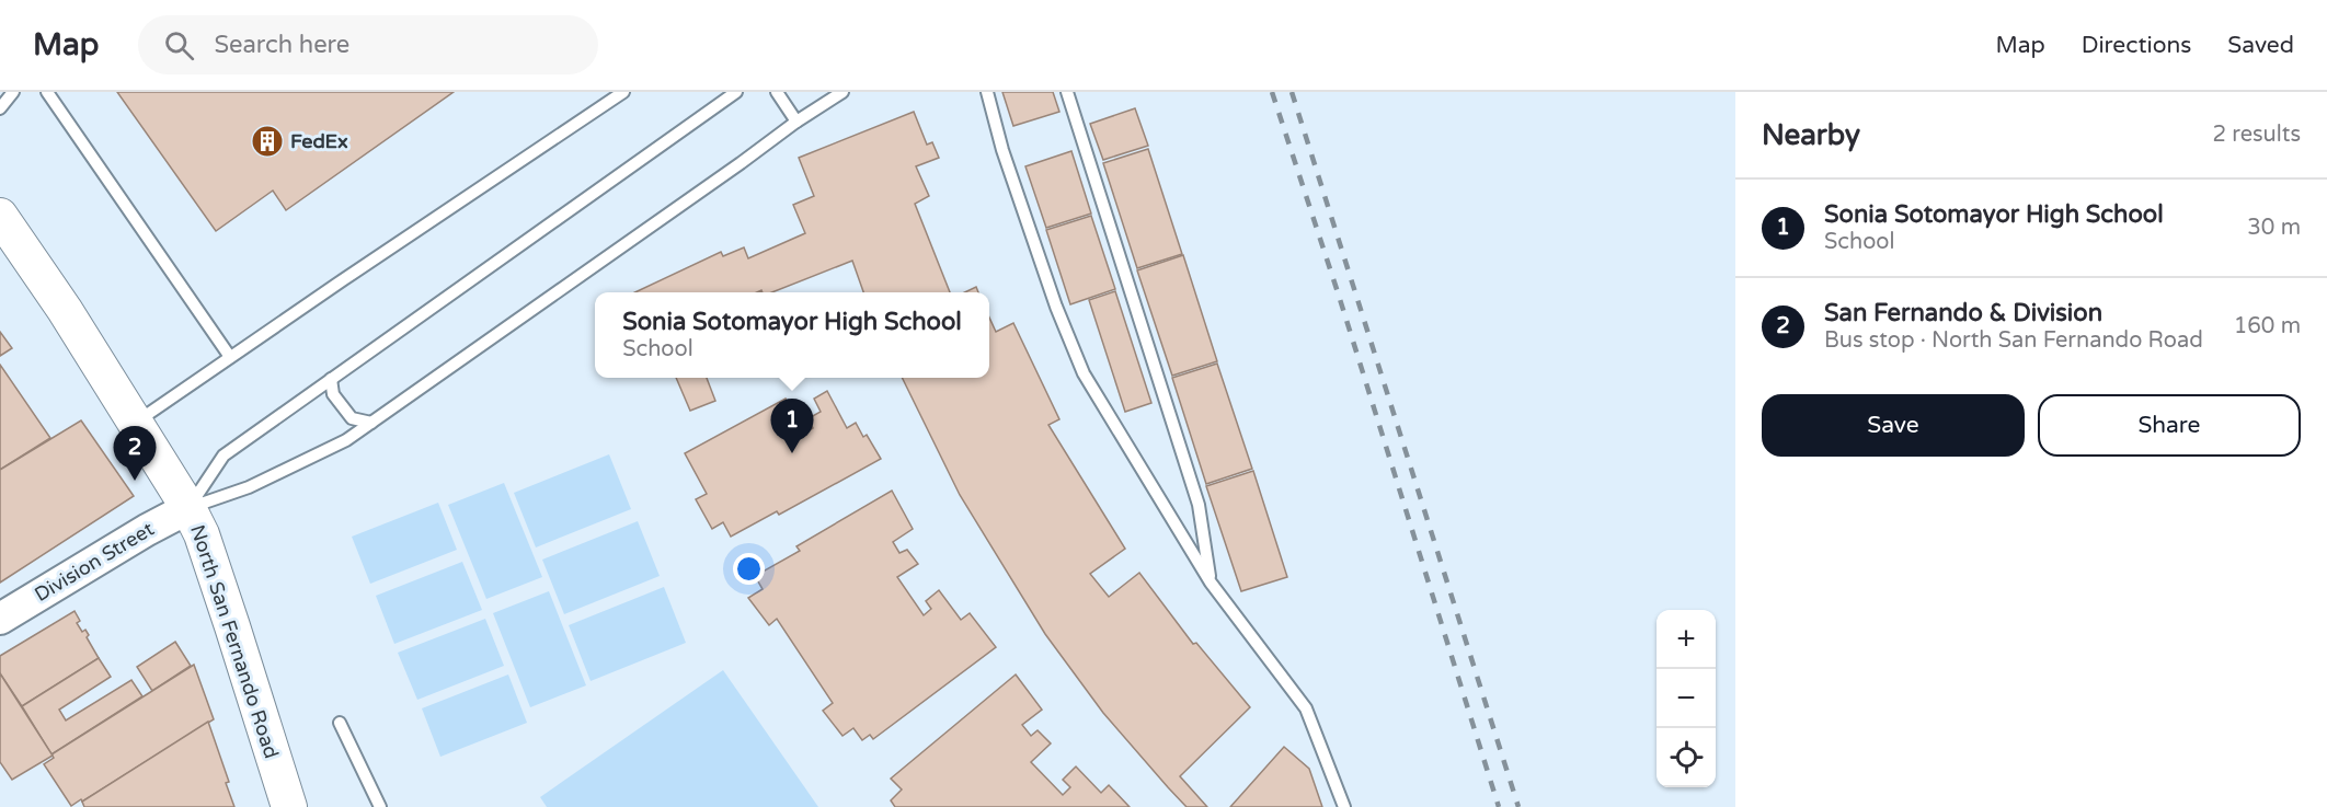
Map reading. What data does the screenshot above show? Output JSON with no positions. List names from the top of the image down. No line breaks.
{"streets":{"main road":["North San Fernando Road"],"street":["Division Street"]},"crossings":[["Division Street","North San Fernando Road"]],"places":{"building":["FedEx"]},"page":{"header":"Map","search":"Search here","nav":["Map","Directions","Saved"],"heading":["Nearby","2 results"],"list":[{"mark":"1","name":"Sonia Sotomayor High School","note":"School","value":"30 m"},{"mark":"2","name":"San Fernando & Division","note":"Bus stop · North San Fernando Road","value":"160 m"}],"popup":["Sonia Sotomayor High School","School"],"buttons":["Save","Share"],"pins":["1","2"],"map_buttons":["+","−"]}}
